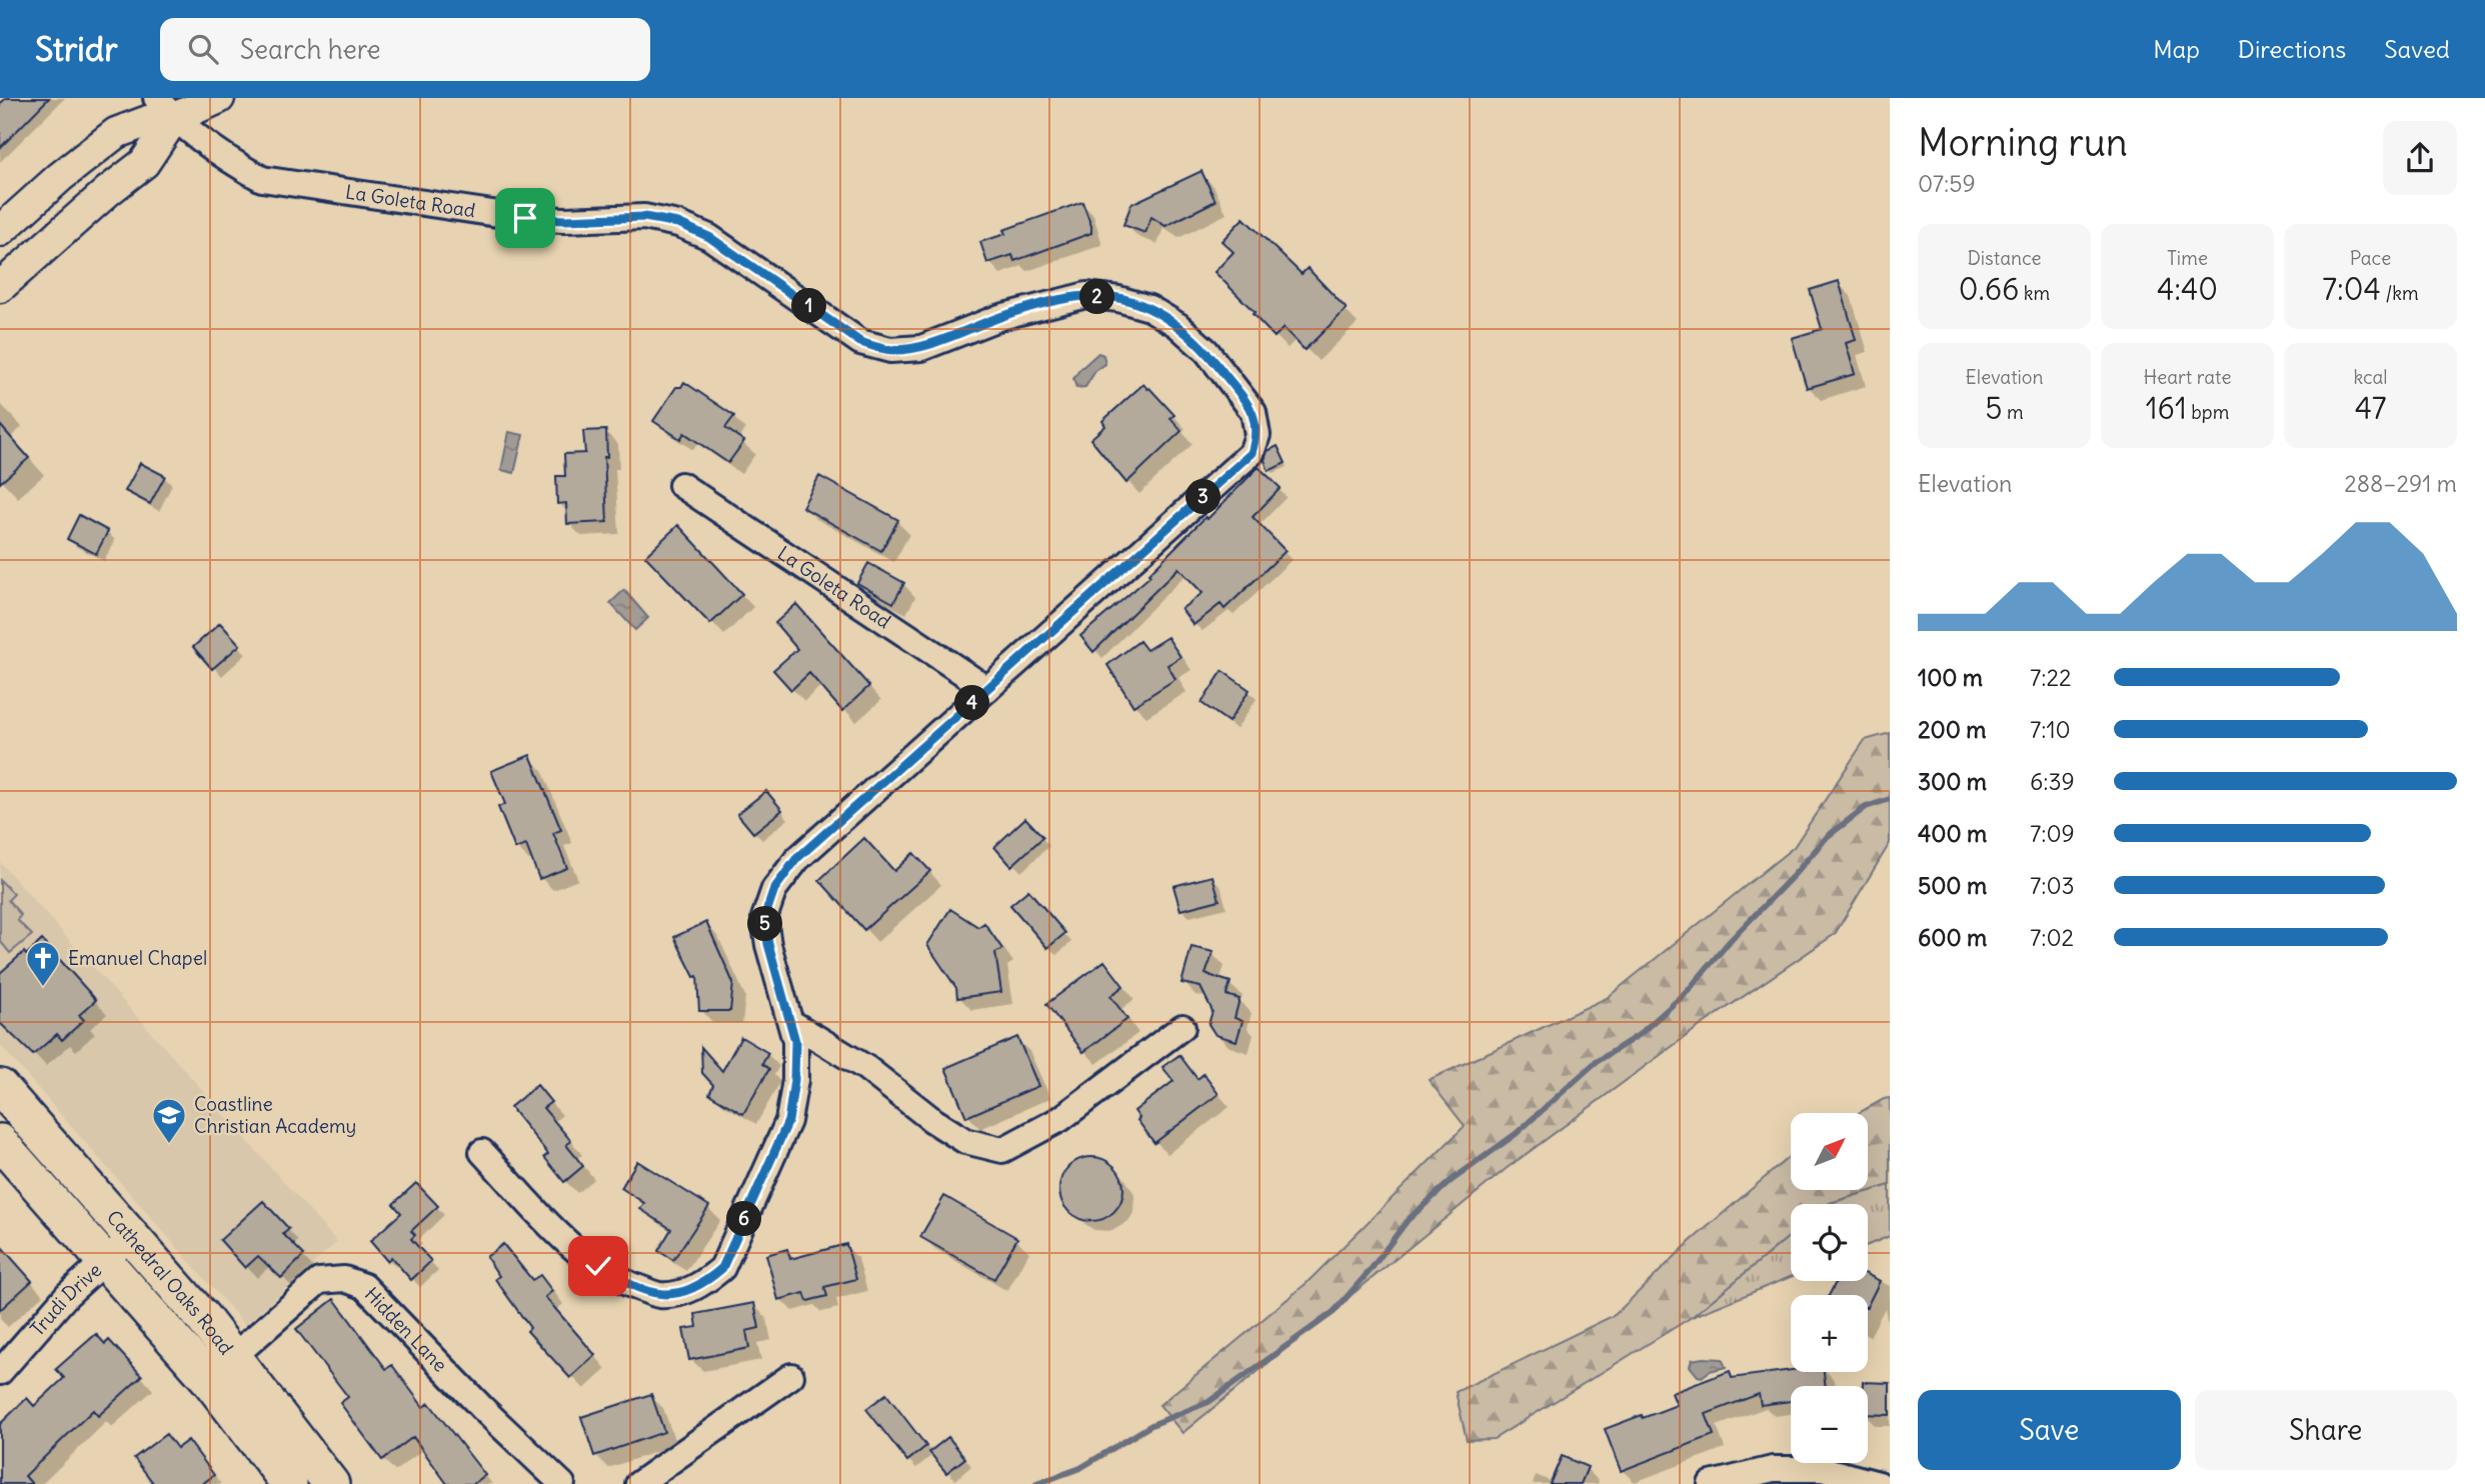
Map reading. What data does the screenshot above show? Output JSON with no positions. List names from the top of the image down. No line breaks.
{"streets":{"main road":["Cathedral Oaks Road"],"street":["La Goleta Road","Trudi Drive","Hidden Lane"]},"crossings":[["Cathedral Oaks Road","Trudi Drive"],["Cathedral Oaks Road","Hidden Lane"]],"places":{"church":["Emanuel Chapel"],"school or university":["Coastline Christian Academy"]},"north":"top right","page":{"header":"Stridr","search":"Search here","nav":["Map","Directions","Saved"],"heading":["Morning run","07:59"],"stats":[["Distance","0.66 km"],["Time","4:40"],["Pace","7:04 /km"],["Elevation","5 m"],["Heart rate","161 bpm"],["kcal","47"]],"pins":["2","1","3","4","5","6"],"chart":["Elevation","288–291 m"],"list":[{"name":"100 m","note":"7:22"},{"name":"200 m","note":"7:10"},{"name":"300 m","note":"6:39"},{"name":"400 m","note":"7:09"},{"name":"500 m","note":"7:03"},{"name":"600 m","note":"7:02"}],"map_buttons":["+","−"],"buttons":["Save","Share"]}}
